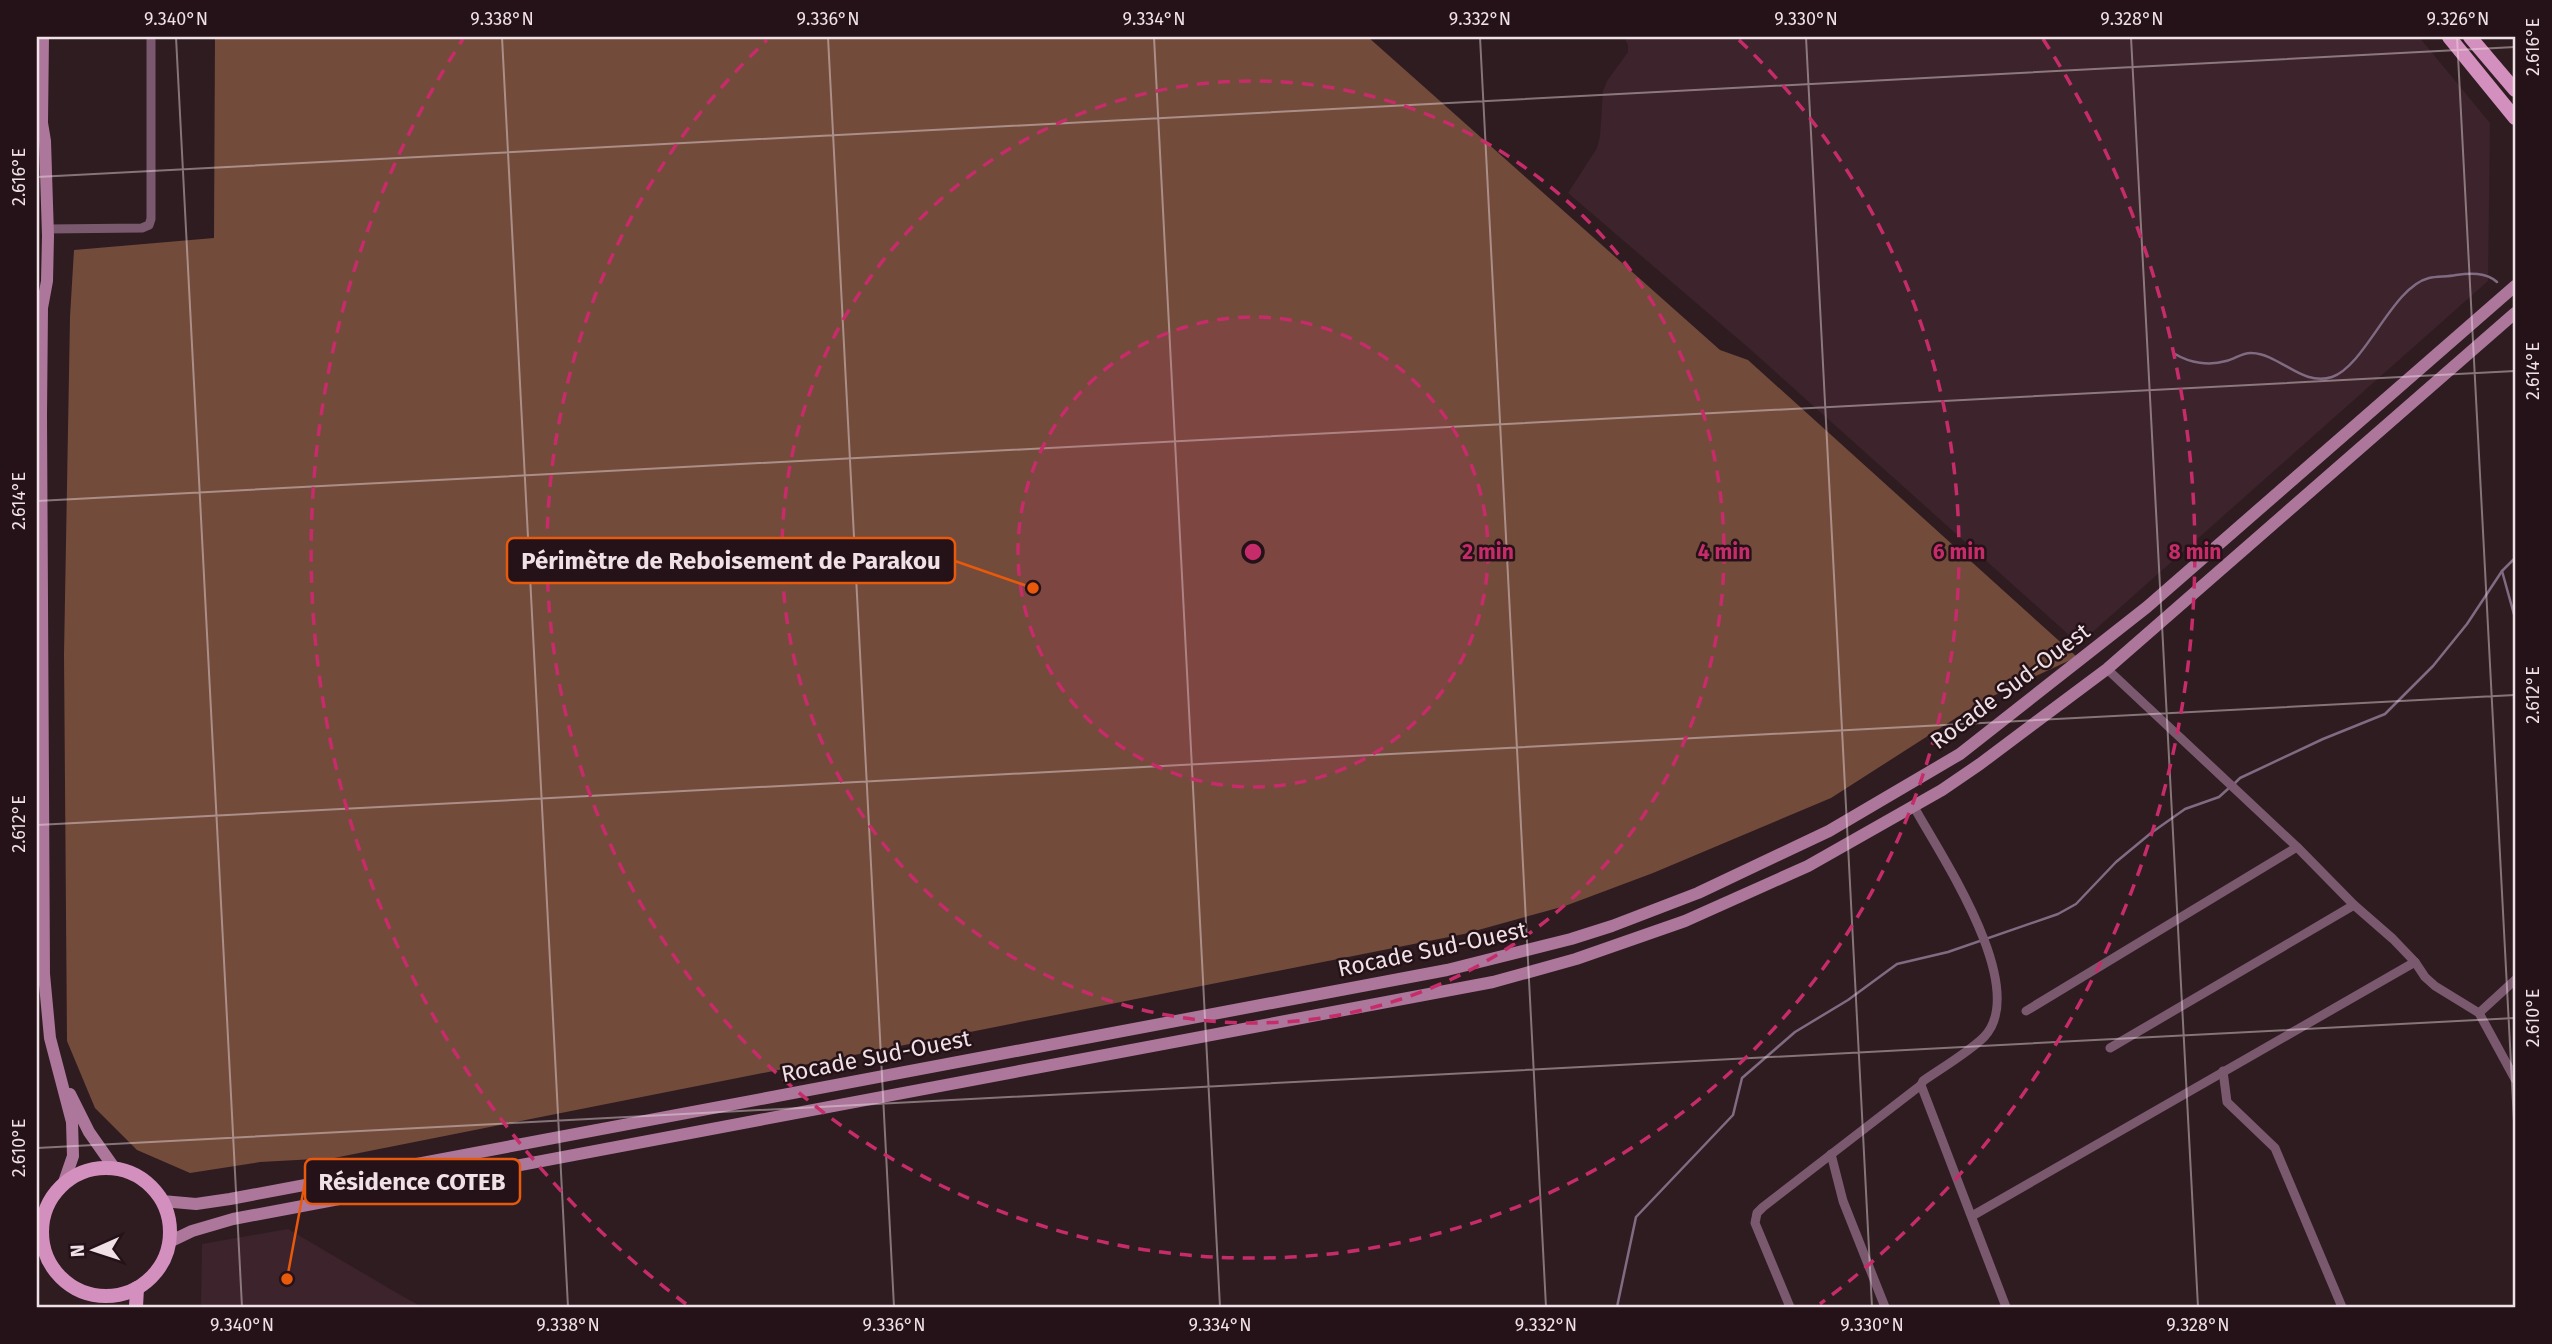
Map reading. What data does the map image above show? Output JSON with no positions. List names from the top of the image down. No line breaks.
{"streets":{"main road":["Rocade Sud-Ouest"]},"places":["Périmètre de Reboisement de Parakou","Résidence COTEB"],"north":"left","coordinates":["9.340°N","9.338°N","9.336°N","9.334°N","9.332°N","9.330°N","9.328°N","9.326°N","2.616°E","2.614°E","2.612°E","2.610°E"],"rings":["2 min","4 min","6 min","8 min"]}
